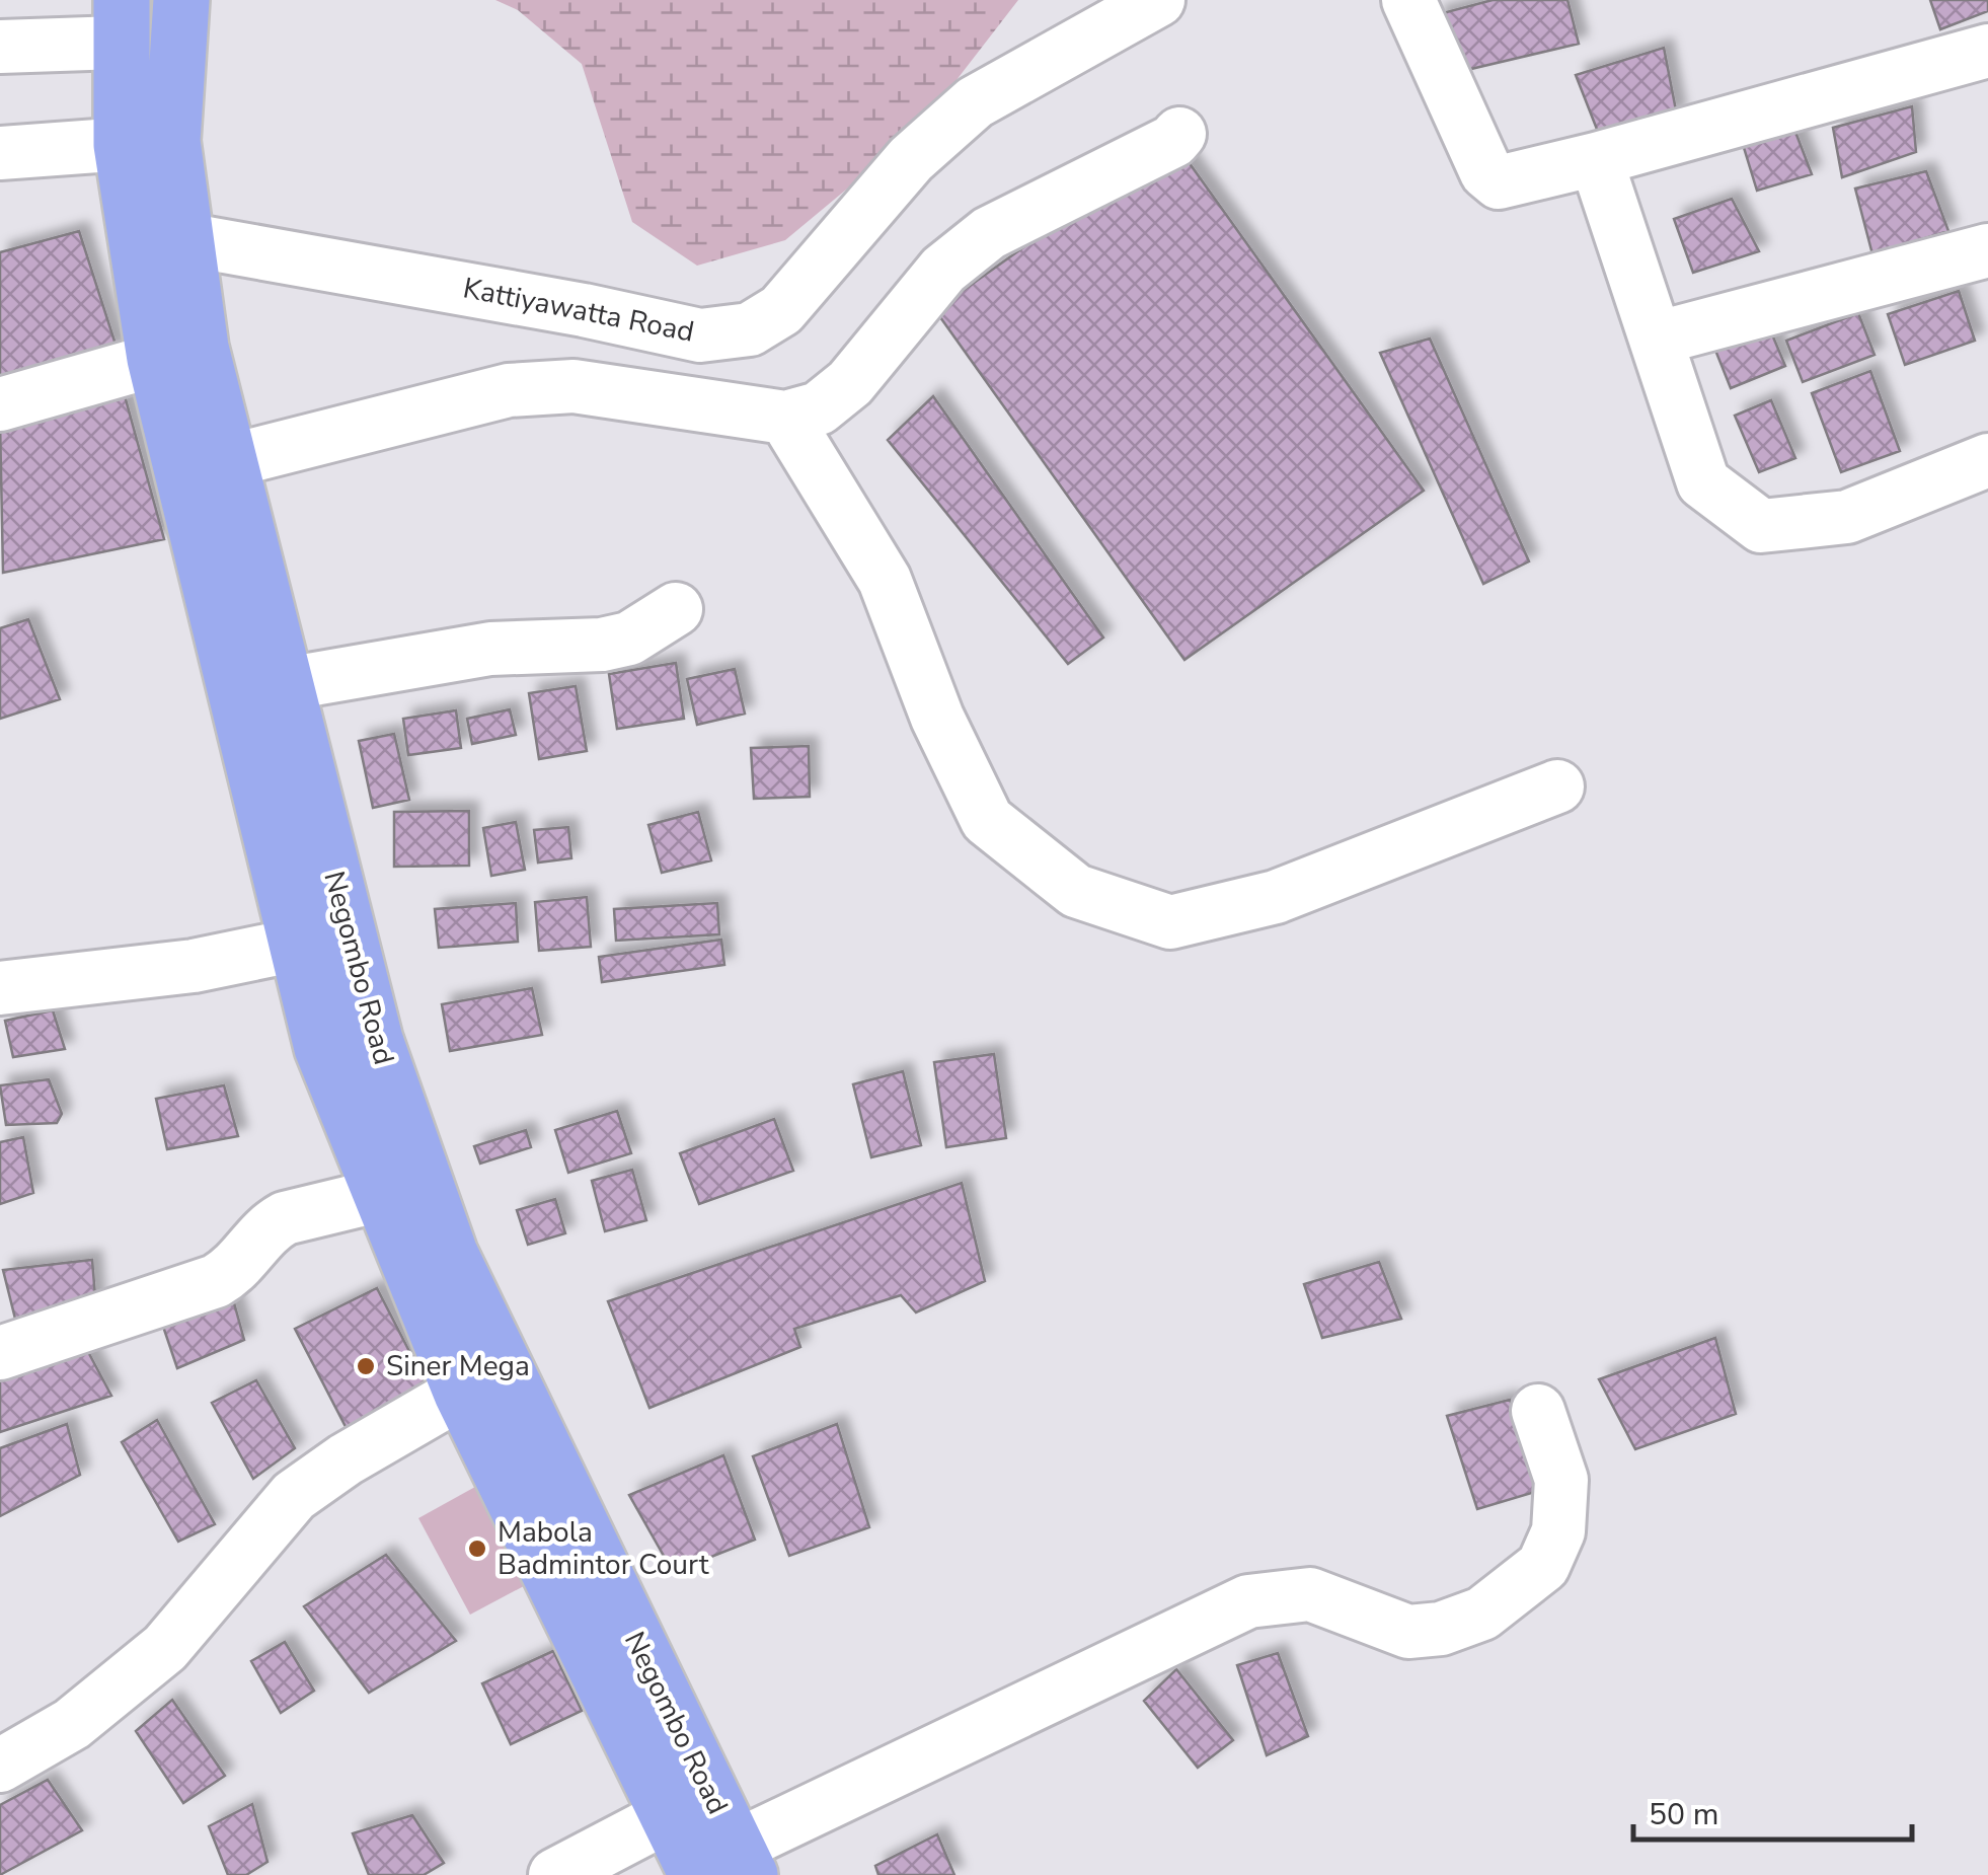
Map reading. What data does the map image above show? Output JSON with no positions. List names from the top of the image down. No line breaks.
{"streets":{"highway":["Negombo Road"],"street":["Kattiyawatta Road"]},"crossings":[["Kattiyawatta Road","Negombo Road"]],"places":["Siner Mega","Mabola Badmintor Court"],"scale_bar":"50 m"}
